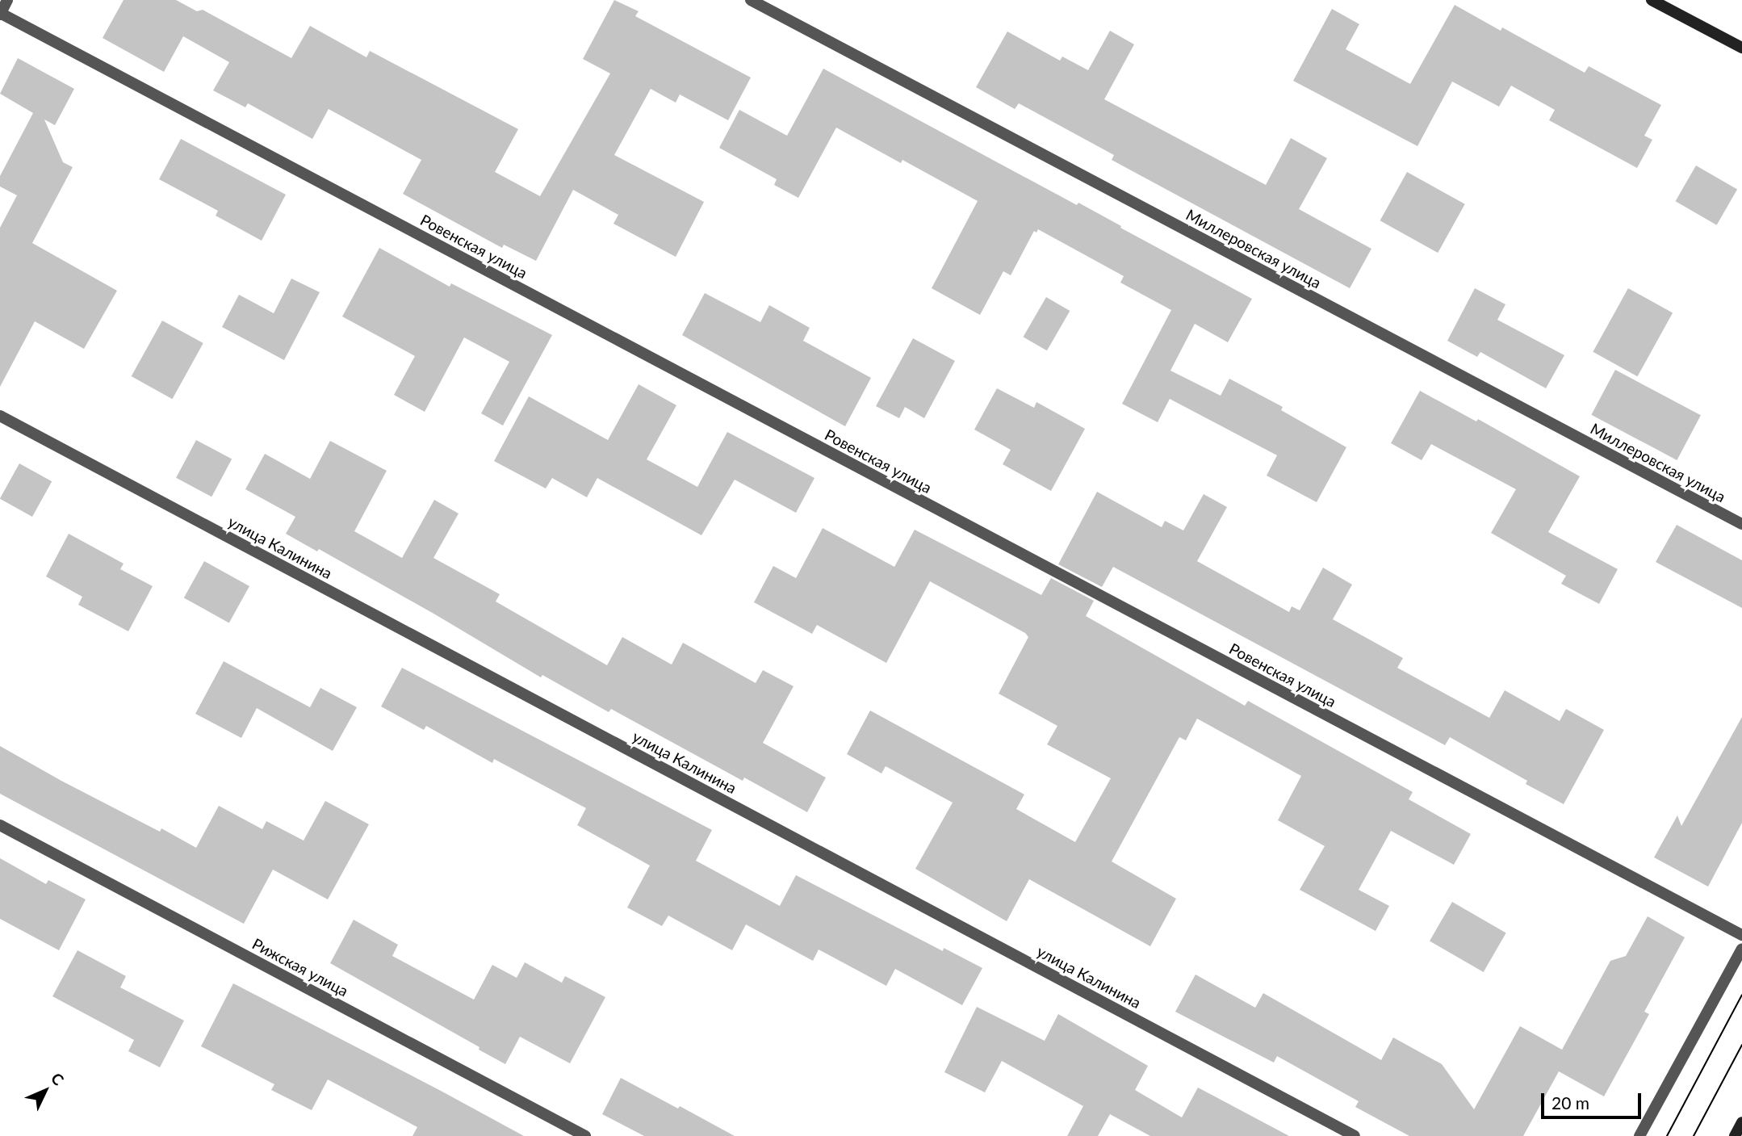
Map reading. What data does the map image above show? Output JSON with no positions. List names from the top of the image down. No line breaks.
{"streets":{"street":["Ровенская улица","Миллеровская улица","улица Калинина","Рижская улица"]},"scale_bar":"20 m","north":"top right"}
